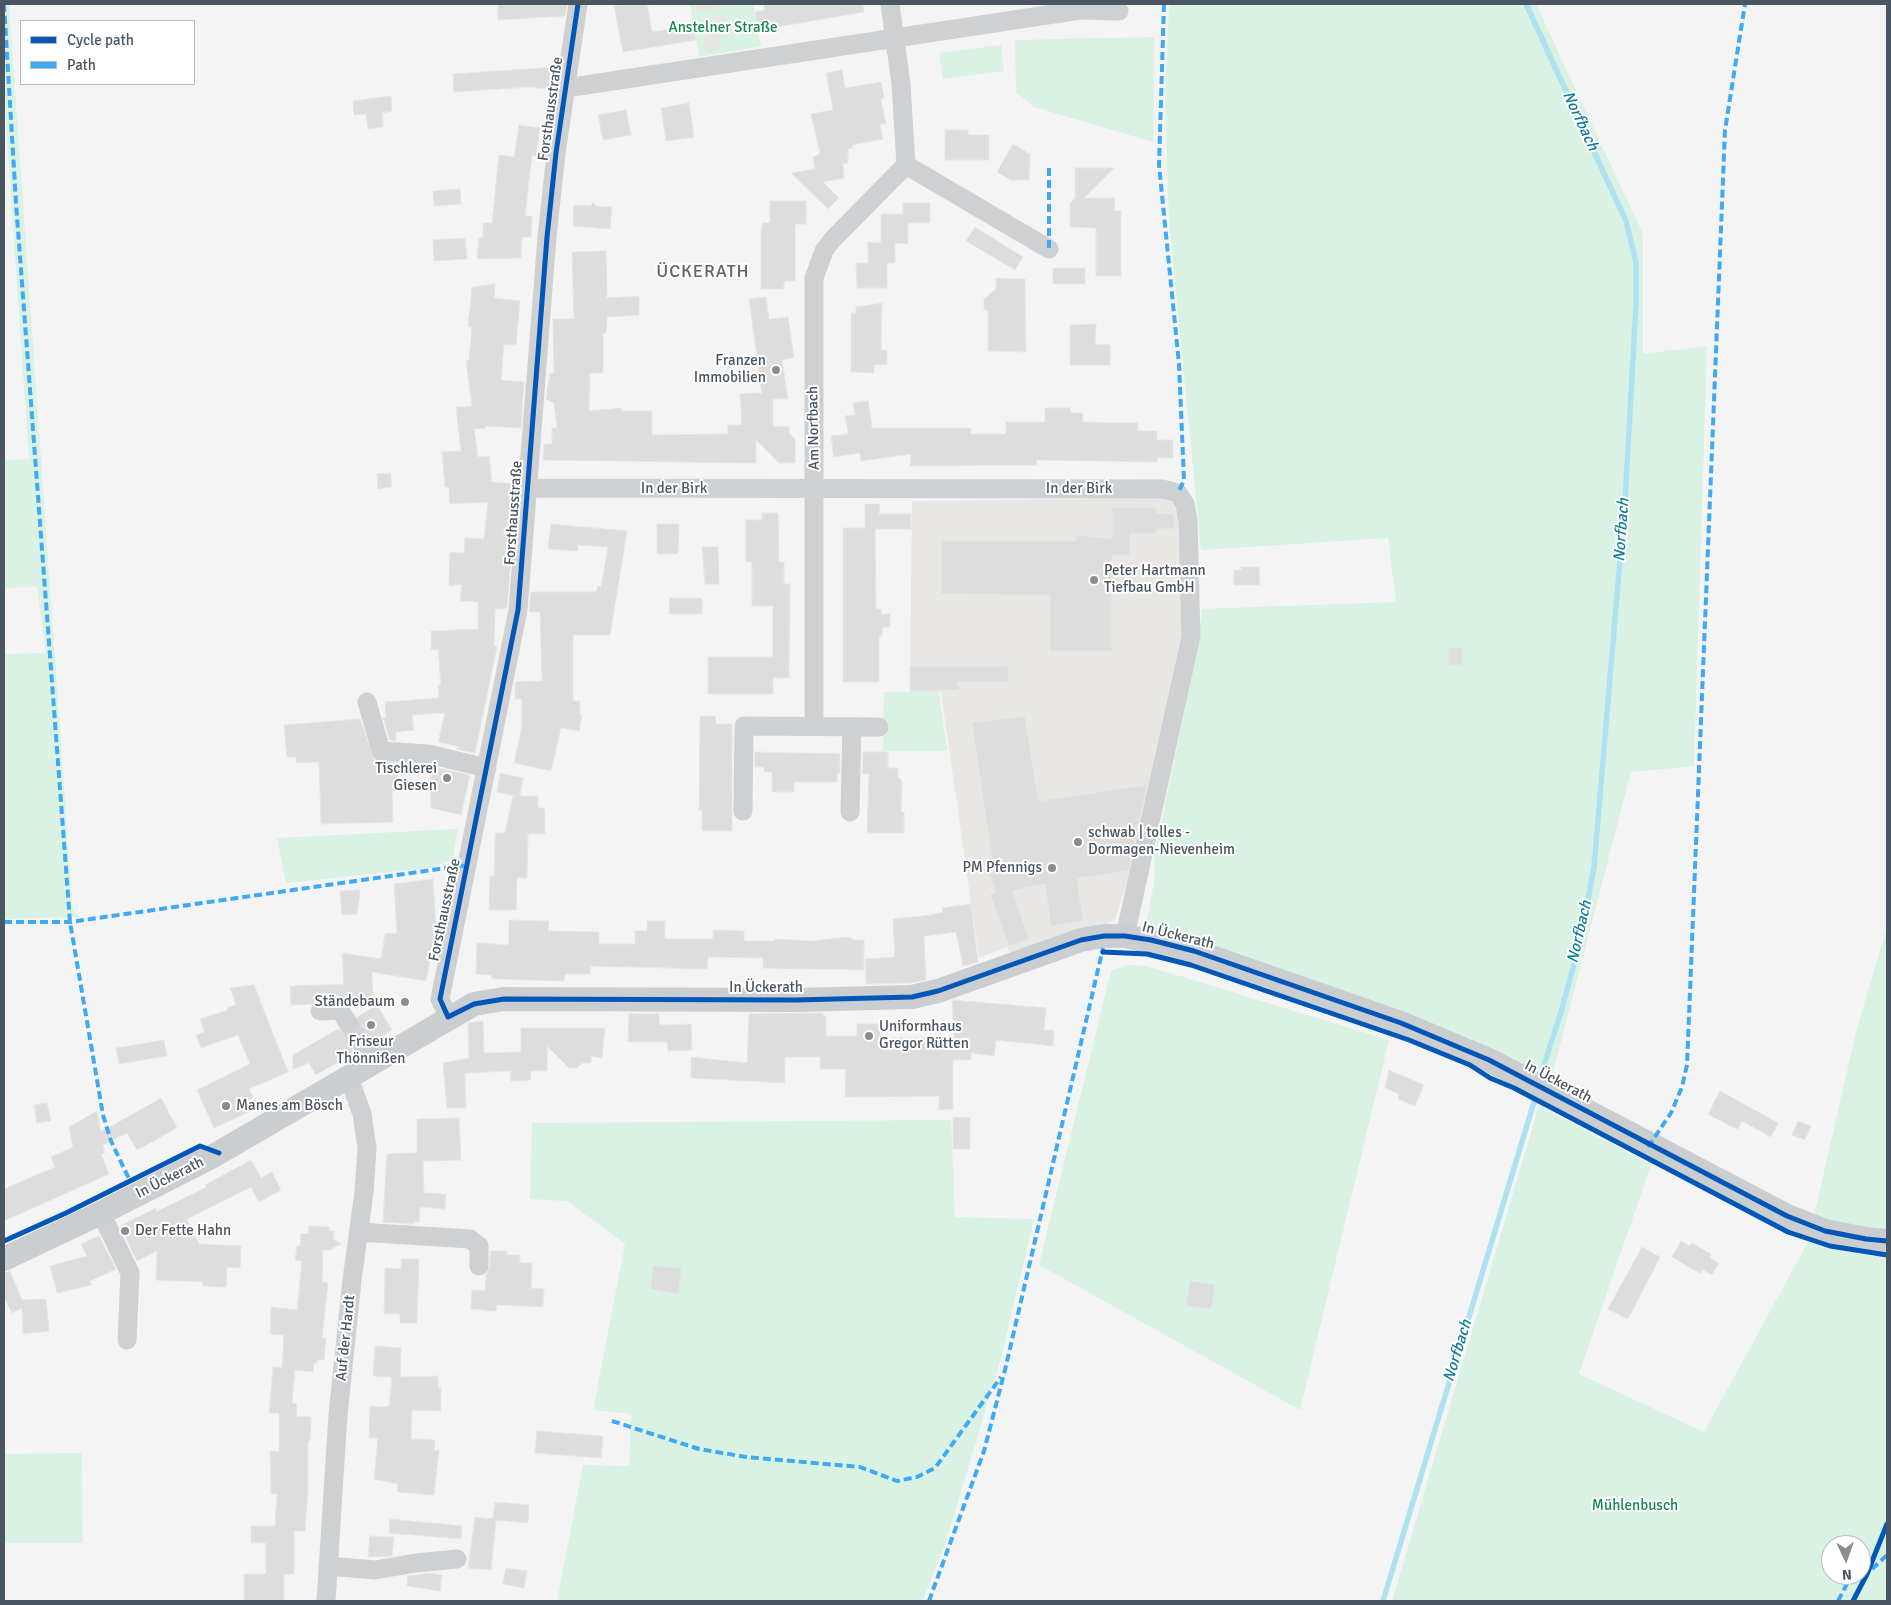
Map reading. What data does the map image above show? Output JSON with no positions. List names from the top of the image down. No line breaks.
{"streets":{"main road":["In Ückerath"],"street":["Forsthausstraße","Am Norfbach","In der Birk","Auf der Hardt"]},"crossings":[["Forsthausstraße","In der Birk"],["Forsthausstraße","In Ückerath"],["Am Norfbach","In der Birk"],["In der Birk","In Ückerath"],["In Ückerath","Auf der Hardt"]],"districts":["ÜCKERATH"],"water":["Norfbach"],"parks":["Anstelner Straße","Mühlenbusch"],"places":["Franzen Immobilien","Peter Hartmann Tiefbau GmbH","Tischlerei Giesen","schwab | tolles - Dormagen-Nievenheim","PM Pfennigs","Ständebaum","Friseur Thönnißen","Uniformhaus Gregor Rütten","Manes am Bösch","Der Fette Hahn"],"legend":["Cycle path","Path"],"north":"bottom"}
